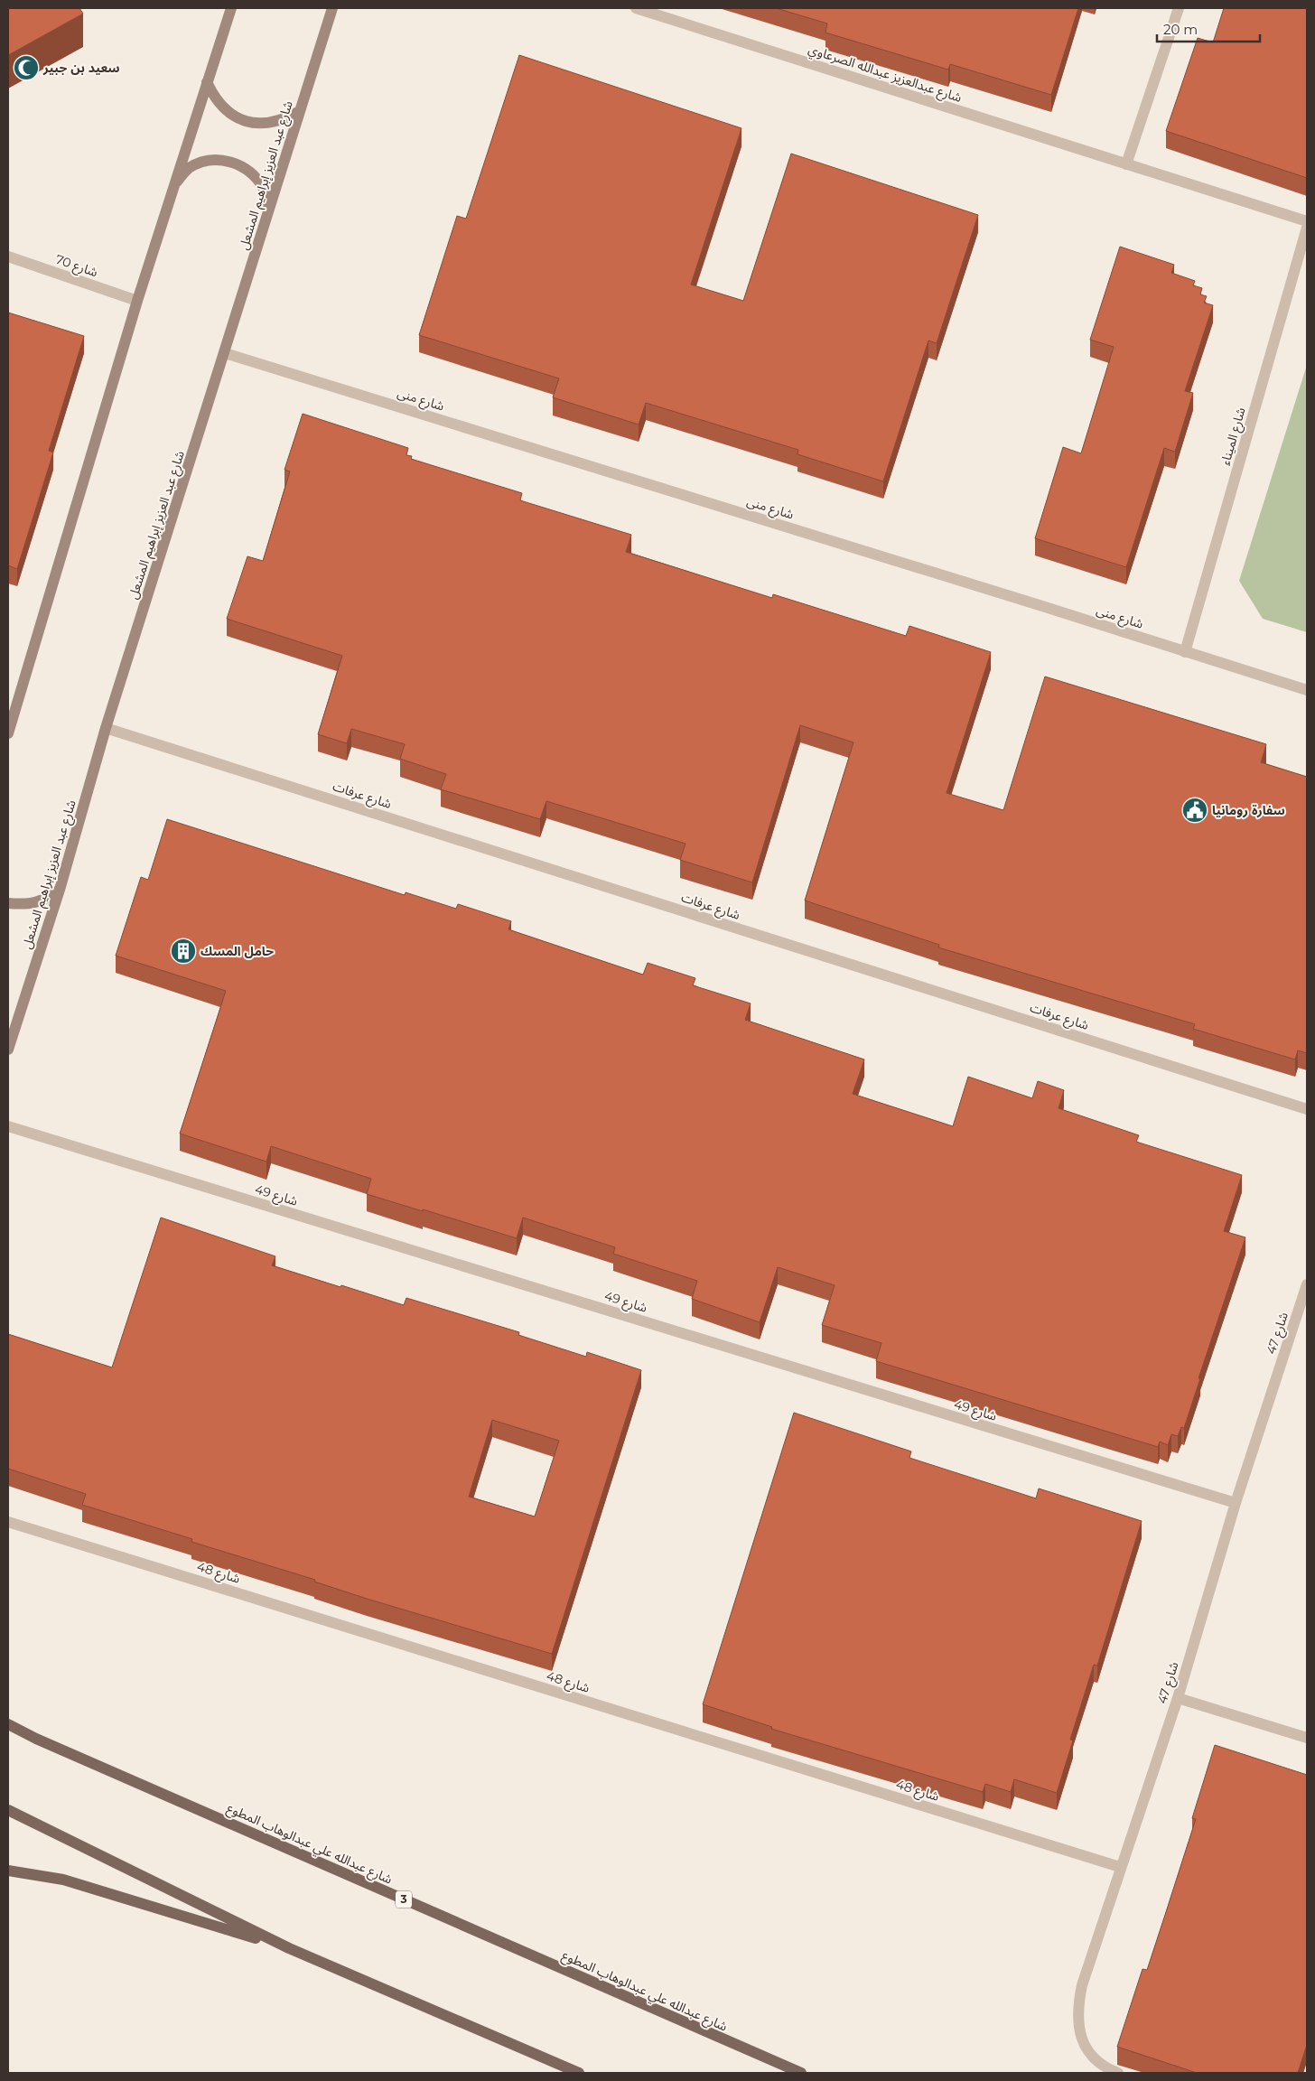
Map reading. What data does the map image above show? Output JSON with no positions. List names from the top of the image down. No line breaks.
{"streets":{"main road":["شارع عبد العزيز إبراهيم المشعل","شارع عبدالله علي عبدالوهاب المطوع","3"],"street":["شارع عبدالعزيز عبدالله الصرعاوي","شارع 70","شارع منى","شارع الميناء","شارع عرفات","شارع 49","شارع 47","شارع 48"]},"crossings":[["شارع عبد العزيز إبراهيم المشعل","شارع منى"],["شارع عبد العزيز إبراهيم المشعل","شارع عرفات"],["شارع منى","شارع الميناء"],["شارع 49","شارع 47"],["شارع 47","شارع 48"]],"places":{"mosque":["سعيد بن جبير"],"public building":["سفارة رومانيا"],"building":["حامل المسك"]},"scale_bar":"20 m"}
